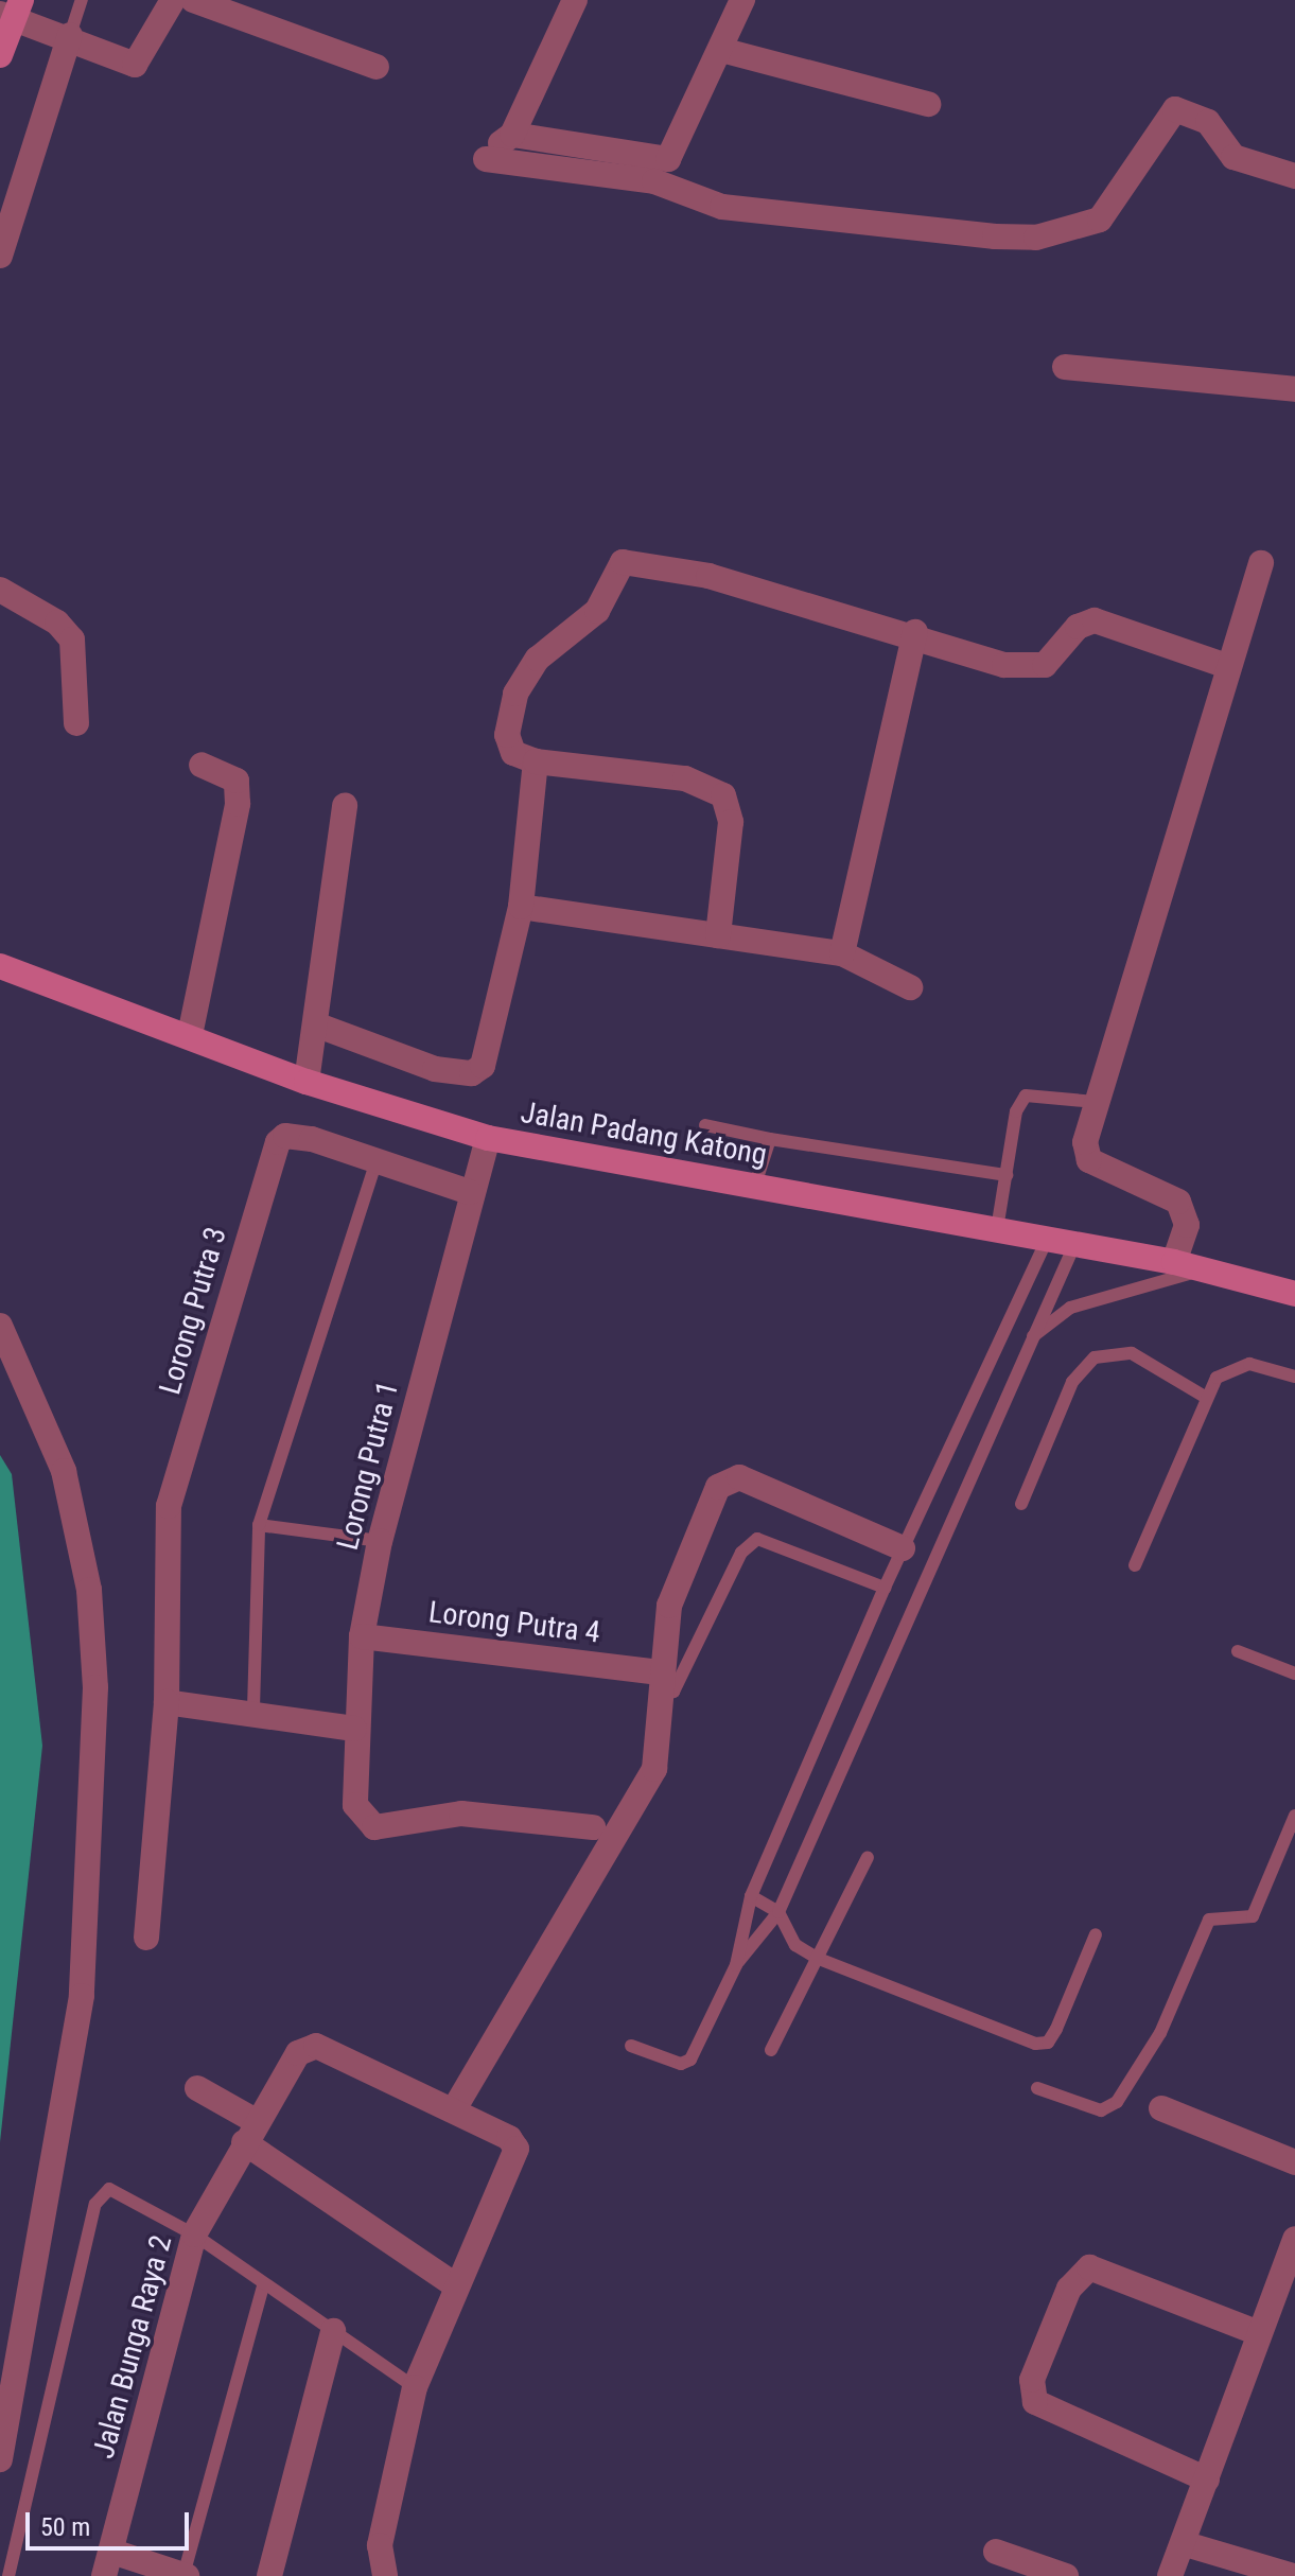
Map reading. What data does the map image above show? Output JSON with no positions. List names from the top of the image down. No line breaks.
{"streets":{"street":["Jalan Padang Katong","Lorong Putra 3","Lorong Putra 1","Lorong Putra 4","Jalan Bunga Raya 2"]},"crossings":[["Jalan Padang Katong","Lorong Putra 1"],["Lorong Putra 3","Lorong Putra 1"],["Lorong Putra 1","Lorong Putra 4"]],"scale_bar":"50 m"}
